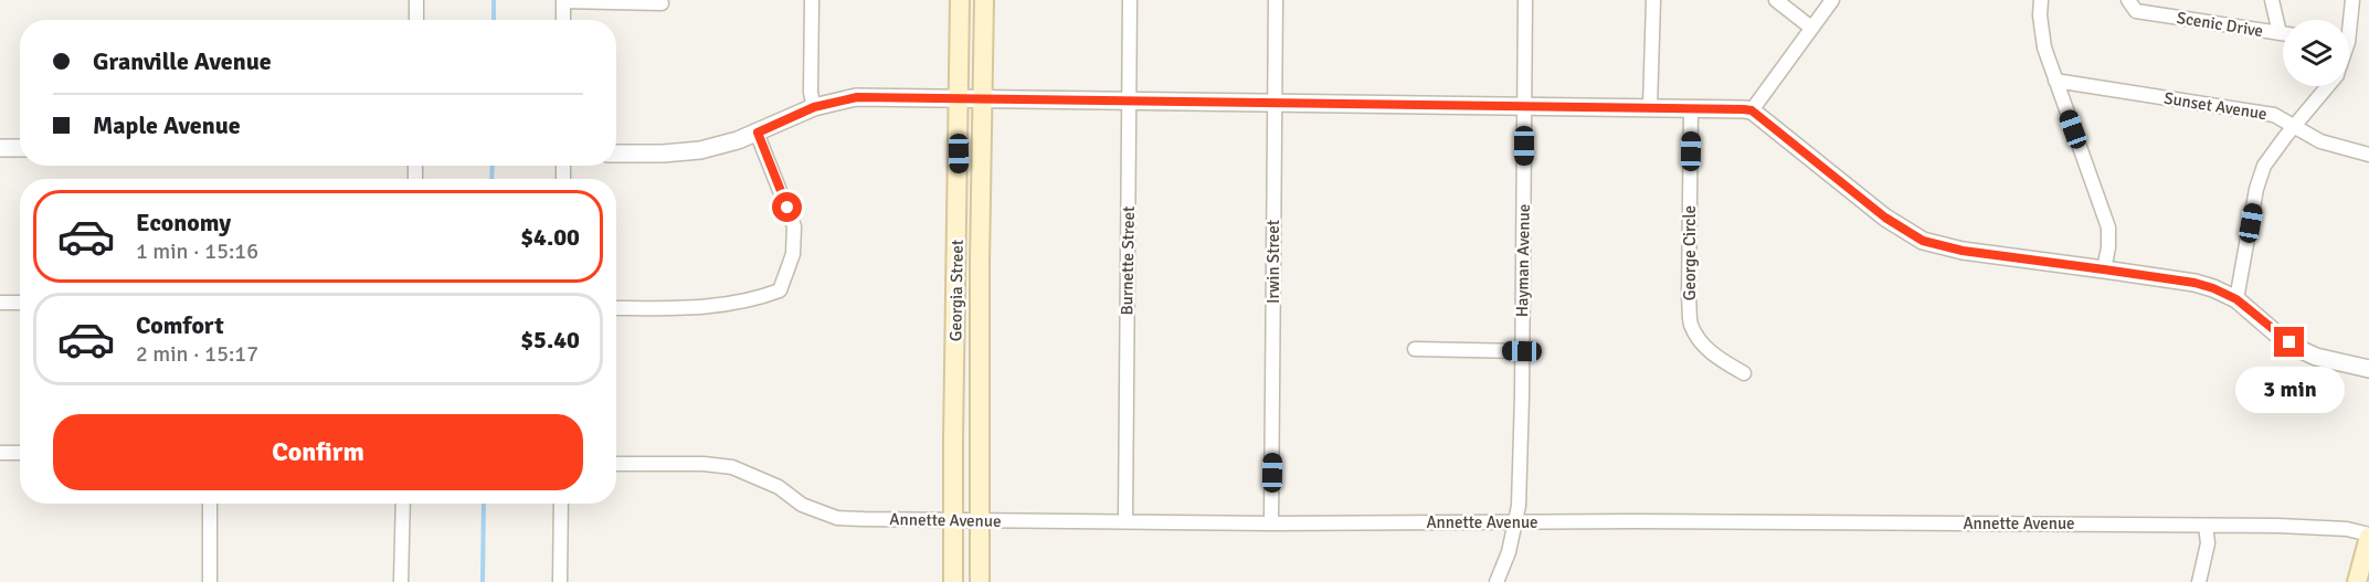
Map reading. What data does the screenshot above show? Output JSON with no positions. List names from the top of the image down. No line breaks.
{"streets":{"main road":["Georgia Street"],"street":["Scenic Drive","Sunset Avenue","George Circle","Burnette Street","Hayman Avenue","Irwin Street","Annette Avenue"]},"crossings":[["Burnette Street","Annette Avenue"],["Hayman Avenue","Annette Avenue"],["Irwin Street","Annette Avenue"],["Georgia Street","Annette Avenue"]],"page":{"banner":["Granville Avenue","Maple Avenue"],"list":[{"name":"Economy","note":"1 min · 15:16","value":"$4.00"},{"name":"Comfort","note":"2 min · 15:17","value":"$5.40"}],"bubble":"3 min","buttons":"Confirm"}}
